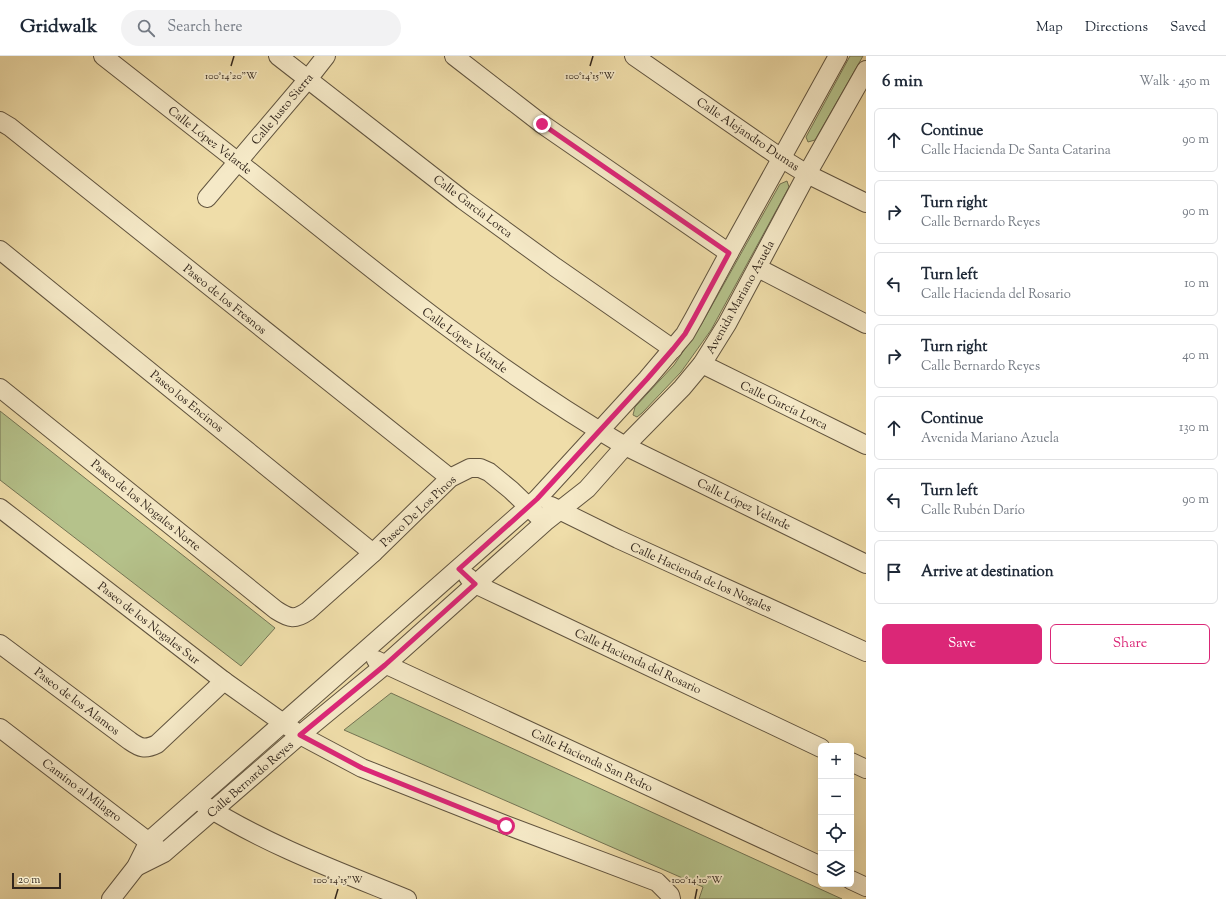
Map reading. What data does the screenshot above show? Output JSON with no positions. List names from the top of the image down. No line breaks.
{"streets":{"street":["Calle Justo Sierra","Calle Alejandro Dumas","Calle López Velarde","Calle García Lorca","Avenida Mariano Azuela","Paseo de los Fresnos","Paseo los Encinos","Paseo de los Nogales Norte","Paseo De Los Pinos","Calle Hacienda de los Nogales","Paseo de los Nogales Sur","Calle Hacienda del Rosario","Paseo de los Alamos","Calle Hacienda San Pedro","Calle Bernardo Reyes","Camino al Milagro"]},"crossings":[["Calle Justo Sierra","Calle López Velarde"],["Calle Justo Sierra","Calle García Lorca"],["Calle Alejandro Dumas","Avenida Mariano Azuela"],["Calle López Velarde","Avenida Mariano Azuela"],["Calle García Lorca","Avenida Mariano Azuela"],["Avenida Mariano Azuela","Calle Hacienda de los Nogales"],["Avenida Mariano Azuela","Calle Bernardo Reyes"],["Paseo de los Fresnos","Paseo De Los Pinos"],["Paseo los Encinos","Paseo De Los Pinos"],["Paseo de los Nogales Norte","Paseo De Los Pinos"],["Paseo De Los Pinos","Calle Hacienda de los Nogales"],["Paseo De Los Pinos","Calle Bernardo Reyes"],["Calle Hacienda de los Nogales","Calle Bernardo Reyes"],["Paseo de los Nogales Sur","Paseo de los Alamos"],["Paseo de los Nogales Sur","Calle Bernardo Reyes"],["Calle Hacienda del Rosario","Calle Bernardo Reyes"],["Calle Hacienda San Pedro","Calle Bernardo Reyes"],["Calle Bernardo Reyes","Camino al Milagro"]],"scale_bar":"20 m","page":{"header":"Gridwalk","search":"Search here","nav":["Map","Directions","Saved"],"heading":["6 min","Walk · 450 m"],"list":[["Continue","Calle Hacienda De Santa Catarina","90 m"],["Turn right","Calle Bernardo Reyes","90 m"],["Turn left","Calle Hacienda del Rosario","10 m"],["Turn right","Calle Bernardo Reyes","40 m"],["Continue","Avenida Mariano Azuela","130 m"],["Turn left","Calle Rubén Darío","90 m"],"Arrive at destination"],"buttons":["Save","Share"],"map_buttons":["+","−"],"scale":"20 m"},"coordinates":["100°14'20\"W","100°14'15\"W","100°14'10\"W"]}
